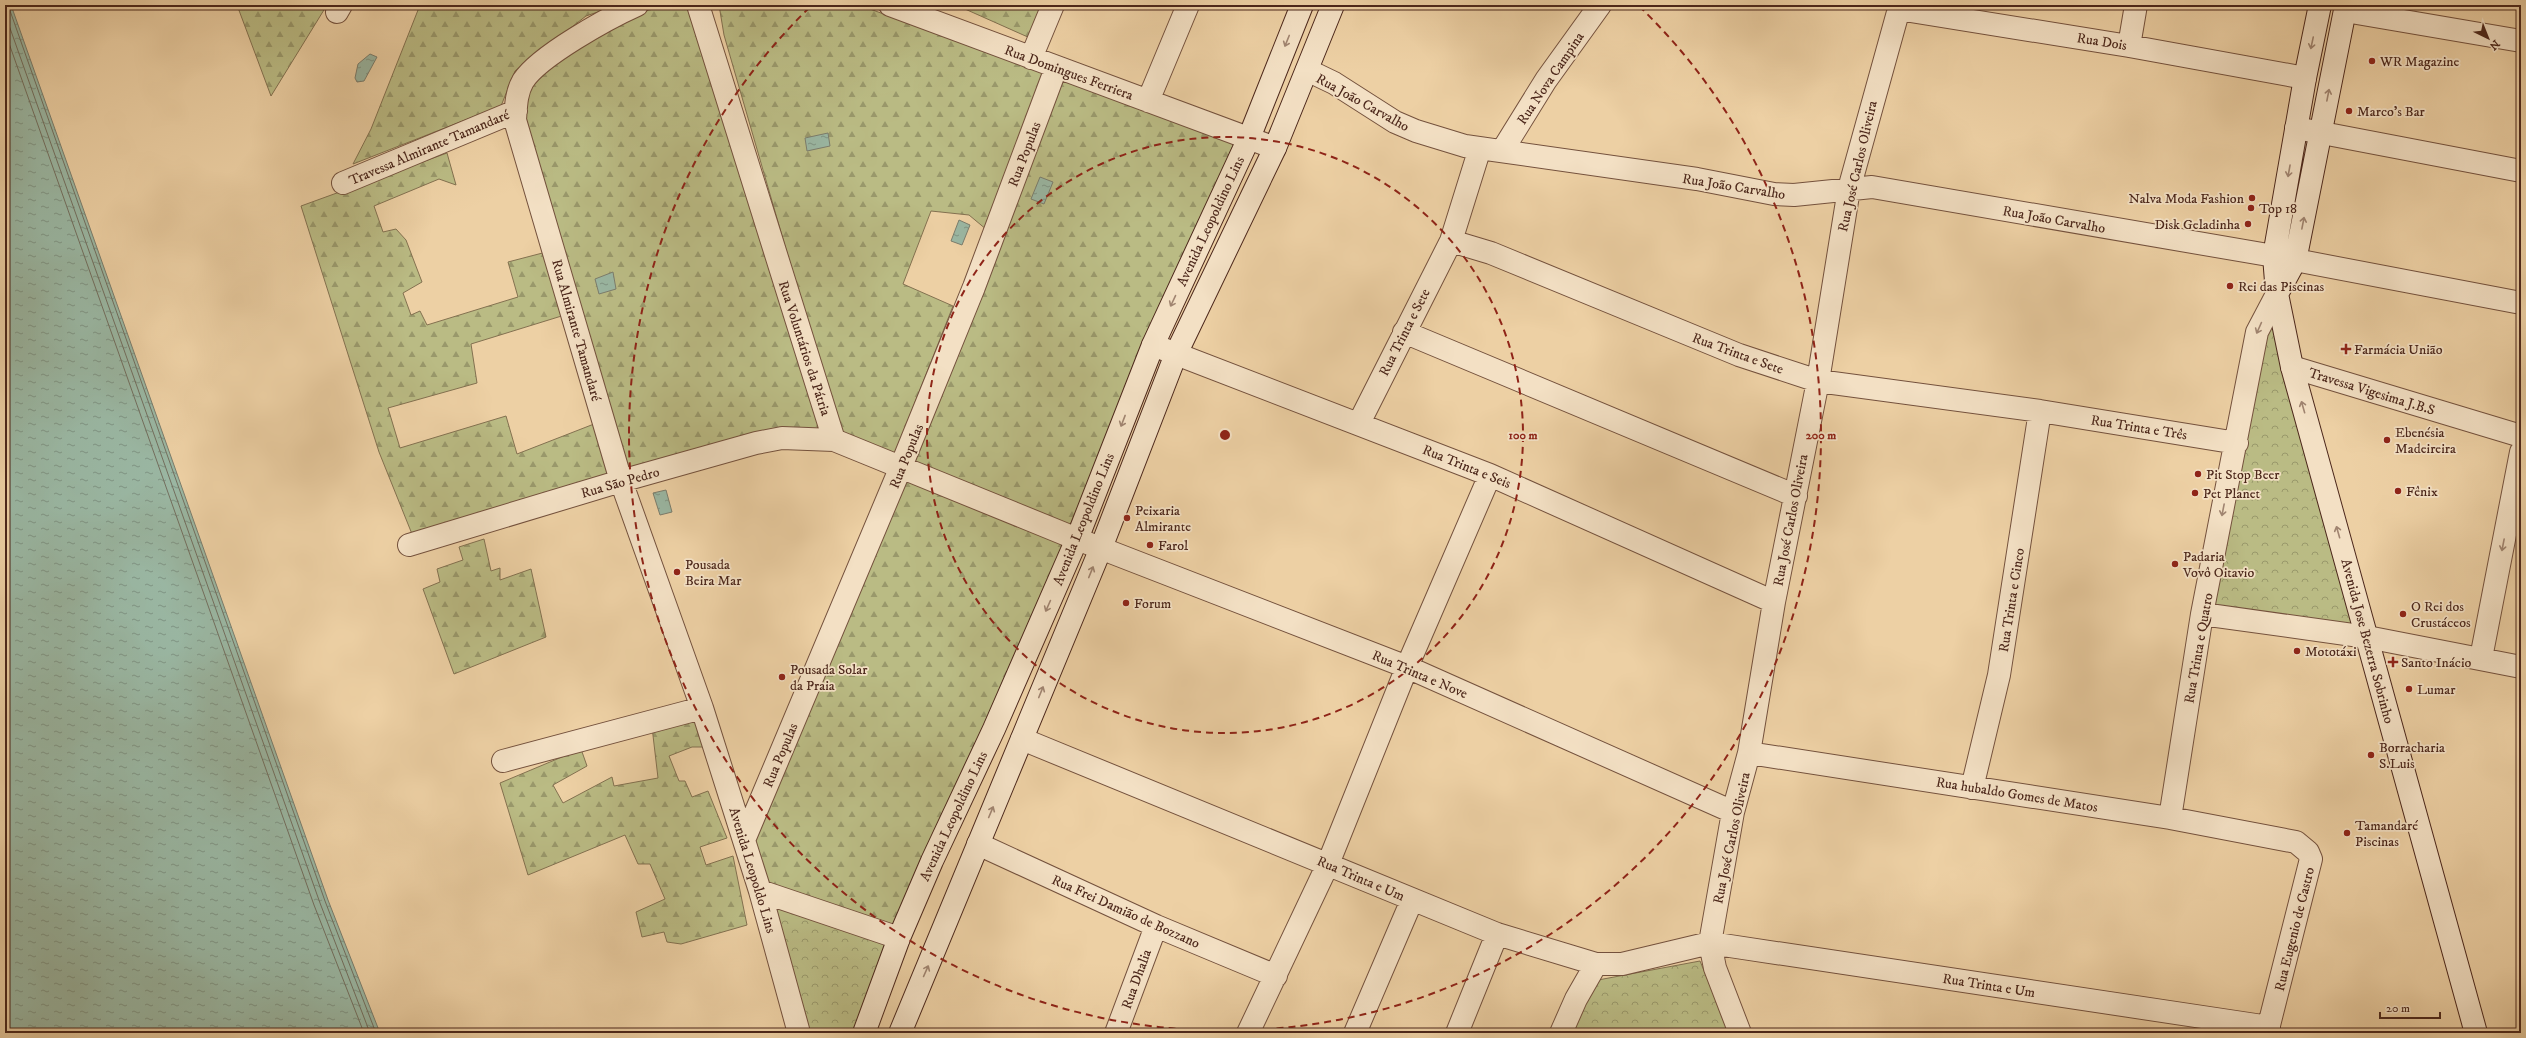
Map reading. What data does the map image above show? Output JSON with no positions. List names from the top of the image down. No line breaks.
{"streets":{"street":["Rua Dois","Rua Domingues Ferriera","Rua Nova Campina","Rua João Carvalho","Travessa Almirante Tamandaré","Rua Populas","Rua José Carlos Oliveira","Avenida Leopoldino Lins","Rua Almirante Tamandaré","Rua Trinta e Sete","Rua Voluntários da Pátria","Travessa Vigesima J.B.S","Rua Trinta e Três","Rua Trinta e Seis","Rua São Pedro","Rua Trinta e Cinco","Avenida Jose Bezerra Sobrinho","Rua Trinta e Quatro","Rua Trinta e Nove","Rua hubaldo Gomes de Matos","Avenida Leopoldo Lins","Rua Trinta e Um","Rua Frei Damião de Bozzano","Rua Eugenio de Castro","Rua Dhalia"]},"crossings":[["Rua Dois","Rua José Carlos Oliveira"],["Rua Dois","Avenida Jose Bezerra Sobrinho"],["Rua Domingues Ferriera","Rua Populas"],["Rua Domingues Ferriera","Avenida Leopoldino Lins"],["Rua Nova Campina","Rua João Carvalho"],["Rua João Carvalho","Rua José Carlos Oliveira"],["Rua João Carvalho","Avenida Leopoldino Lins"],["Rua João Carvalho","Rua Trinta e Sete"],["Rua João Carvalho","Avenida Jose Bezerra Sobrinho"],["Travessa Almirante Tamandaré","Rua Almirante Tamandaré"],["Rua Populas","Avenida Leopoldo Lins"],["Rua José Carlos Oliveira","Rua Trinta e Sete"],["Rua José Carlos Oliveira","Rua Trinta e Seis"],["Rua José Carlos Oliveira","Rua Trinta e Nove"],["Rua José Carlos Oliveira","Rua hubaldo Gomes de Matos"],["Rua José Carlos Oliveira","Rua Trinta e Um"],["Avenida Leopoldino Lins","Rua Trinta e Seis"],["Avenida Leopoldino Lins","Rua Trinta e Nove"],["Avenida Leopoldino Lins","Rua Trinta e Um"],["Avenida Leopoldino Lins","Rua Frei Damião de Bozzano"],["Rua Almirante Tamandaré","Rua São Pedro"],["Rua Almirante Tamandaré","Avenida Leopoldo Lins"],["Rua Trinta e Sete","Rua Trinta e Três"],["Rua Trinta e Sete","Rua Trinta e Seis"],["Rua Trinta e Sete","Rua Trinta e Cinco"],["Rua Voluntários da Pátria","Rua São Pedro"],["Travessa Vigesima J.B.S","Avenida Jose Bezerra Sobrinho"],["Rua Trinta e Três","Rua Trinta e Cinco"],["Rua Trinta e Três","Rua Trinta e Quatro"],["Rua Trinta e Cinco","Rua hubaldo Gomes de Matos"],["Avenida Jose Bezerra Sobrinho","Rua Trinta e Quatro"],["Rua Trinta e Quatro","Rua hubaldo Gomes de Matos"],["Rua hubaldo Gomes de Matos","Rua Eugenio de Castro"],["Rua Trinta e Um","Rua Eugenio de Castro"],["Rua Frei Damião de Bozzano","Rua Dhalia"]],"one_way":["Rua Trinta e Quatro"],"places":{"other":["WR Magazine","Marco's Bar","Nalva Moda Fashion","Top 18","Disk Geladinha","Rei das Piscinas","Ebenésia Madeireira","Pit Stop Beer","Fênix","Pet Planet","Peixaria Almirante","Farol","Padaria Vovô Oitavio","Pousada Beira Mar","Forum","O Rei dos Crustáceos","Mototáxi","Pousada Solar da Praia","Lumar","Borracharia S.Luis","Tamandaré Piscinas"],"health":["Farmácia União","Santo Inácio"]},"scale_bar":"20 m","north":"bottom right","rings":["100 m","200 m"]}
